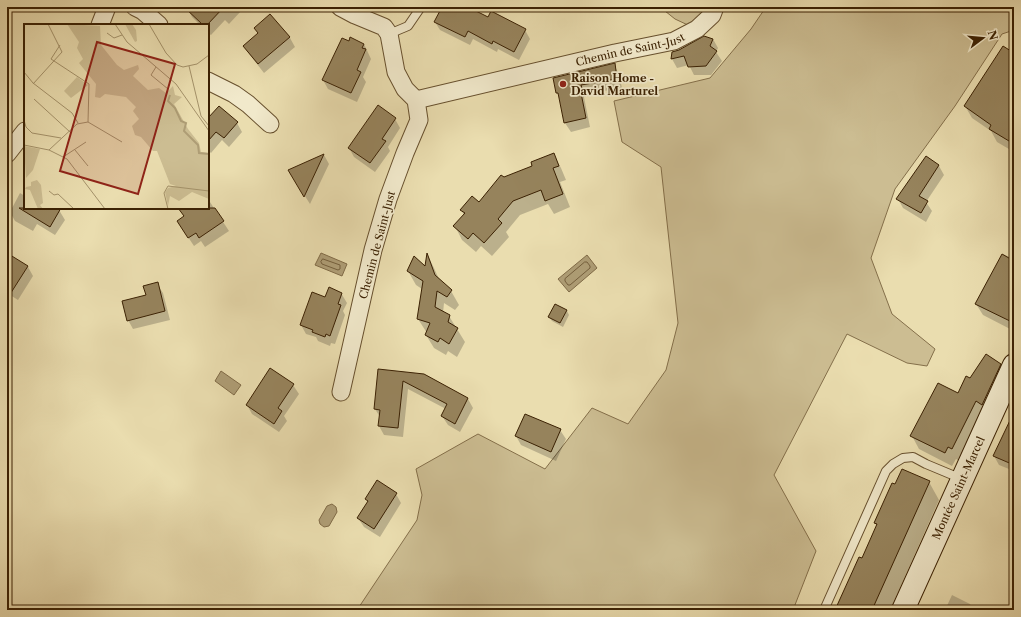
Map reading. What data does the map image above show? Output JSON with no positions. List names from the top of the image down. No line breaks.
{"streets":{"main road":["Montée Saint-Marcel"],"street":["Chemin de Saint-Just"]},"places":["Raison Home - David Marturel"],"north":"right"}
